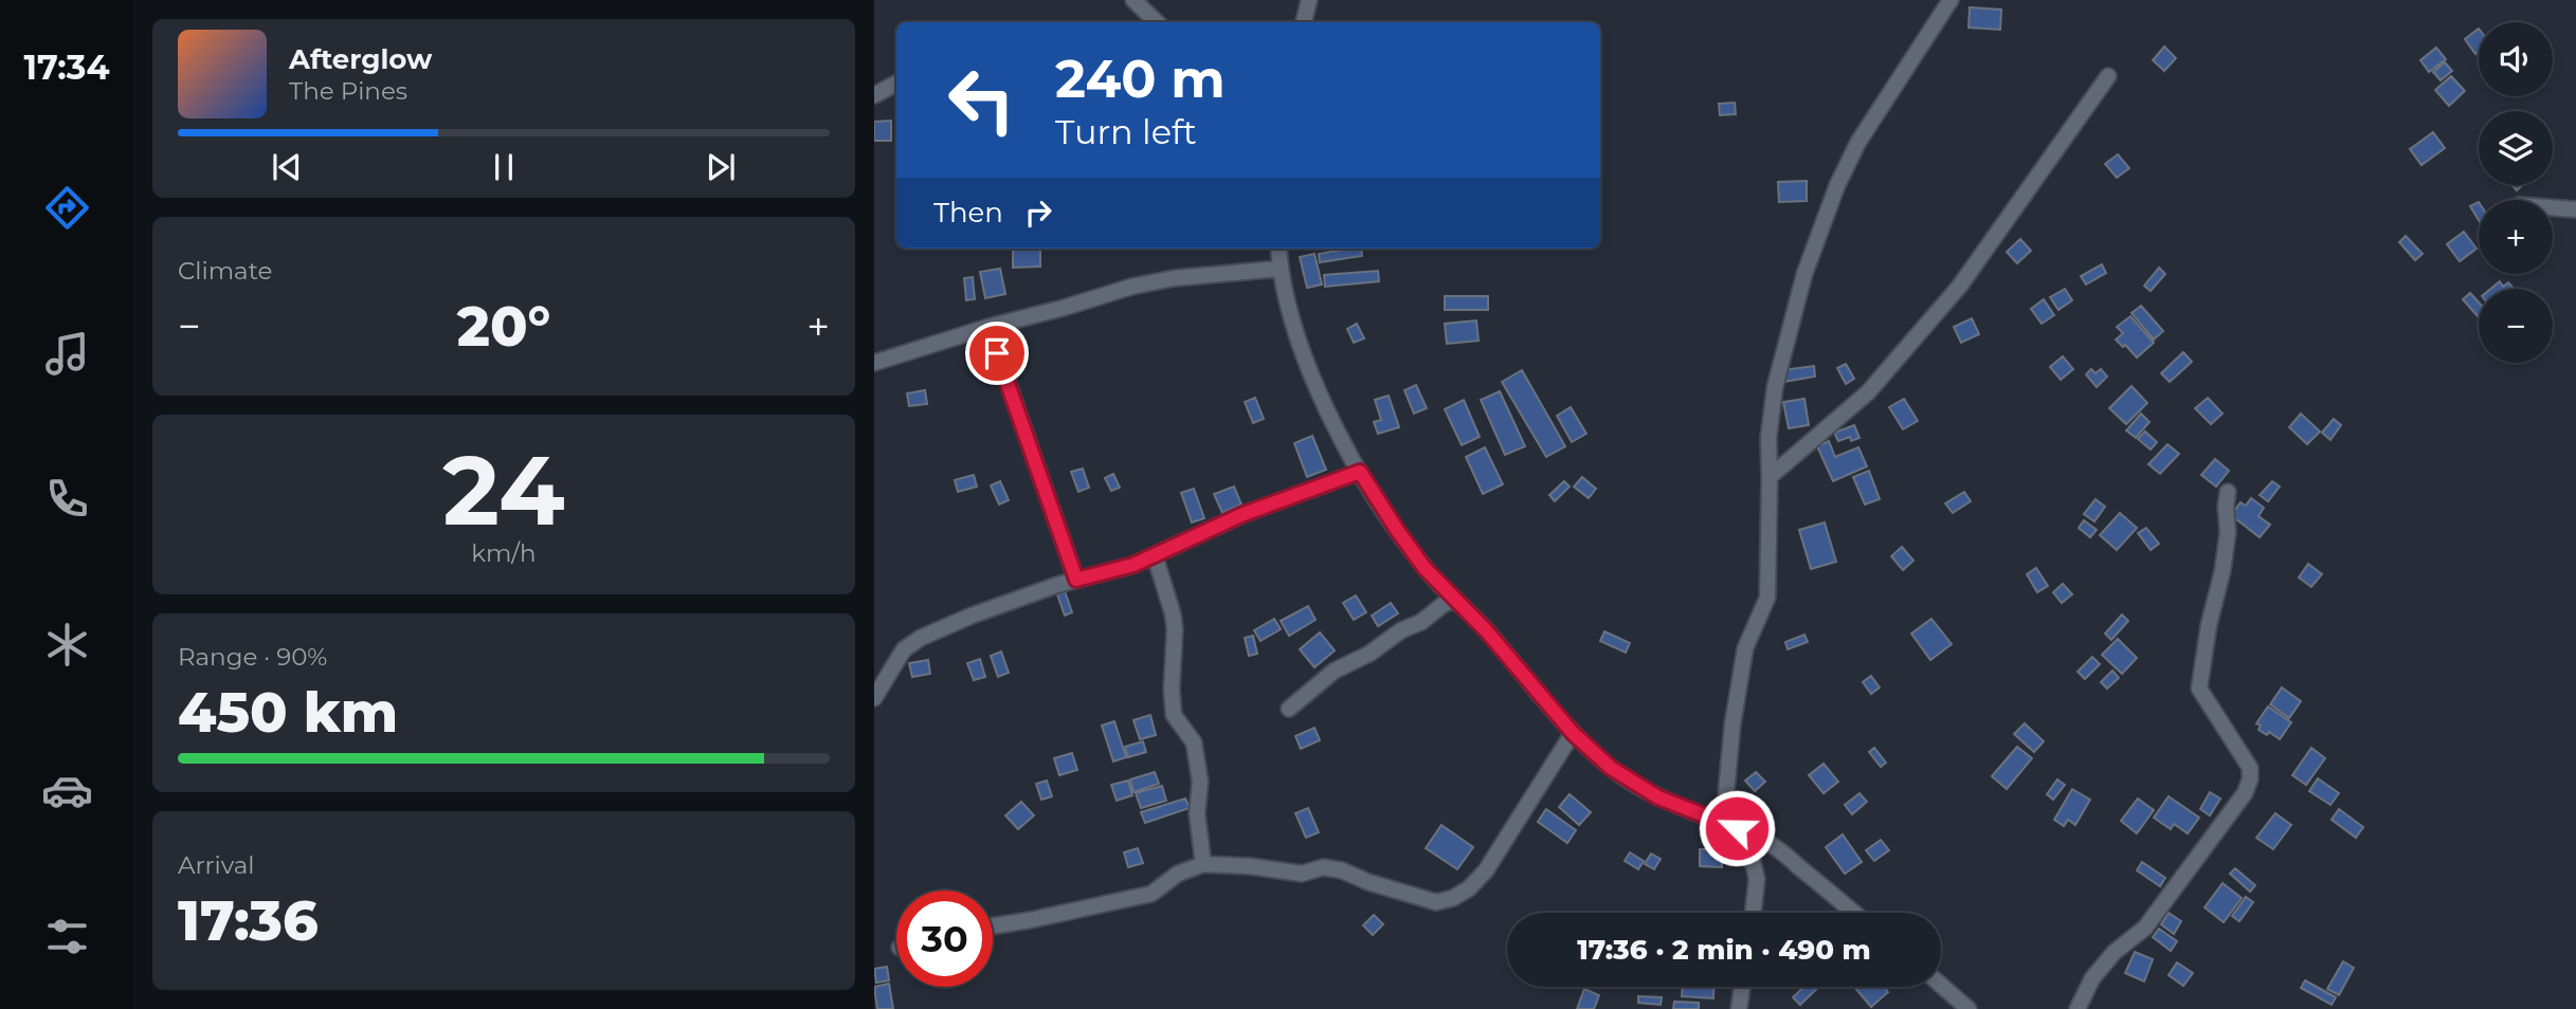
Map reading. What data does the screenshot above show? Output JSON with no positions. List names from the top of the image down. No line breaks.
{"page":{"tabs":"17:34","map_buttons":["+","−"],"turn":["240 m","Turn left"],"song":["Afterglow","The Pines"],"then":"Then","tile":["Climate",["24","km/h"],["Range · 90%","450 km"],["Arrival","17:36"]],"heat":["−","20°","+"],"limit":"30","trip":"17:36 · 2 min · 490 m"}}
